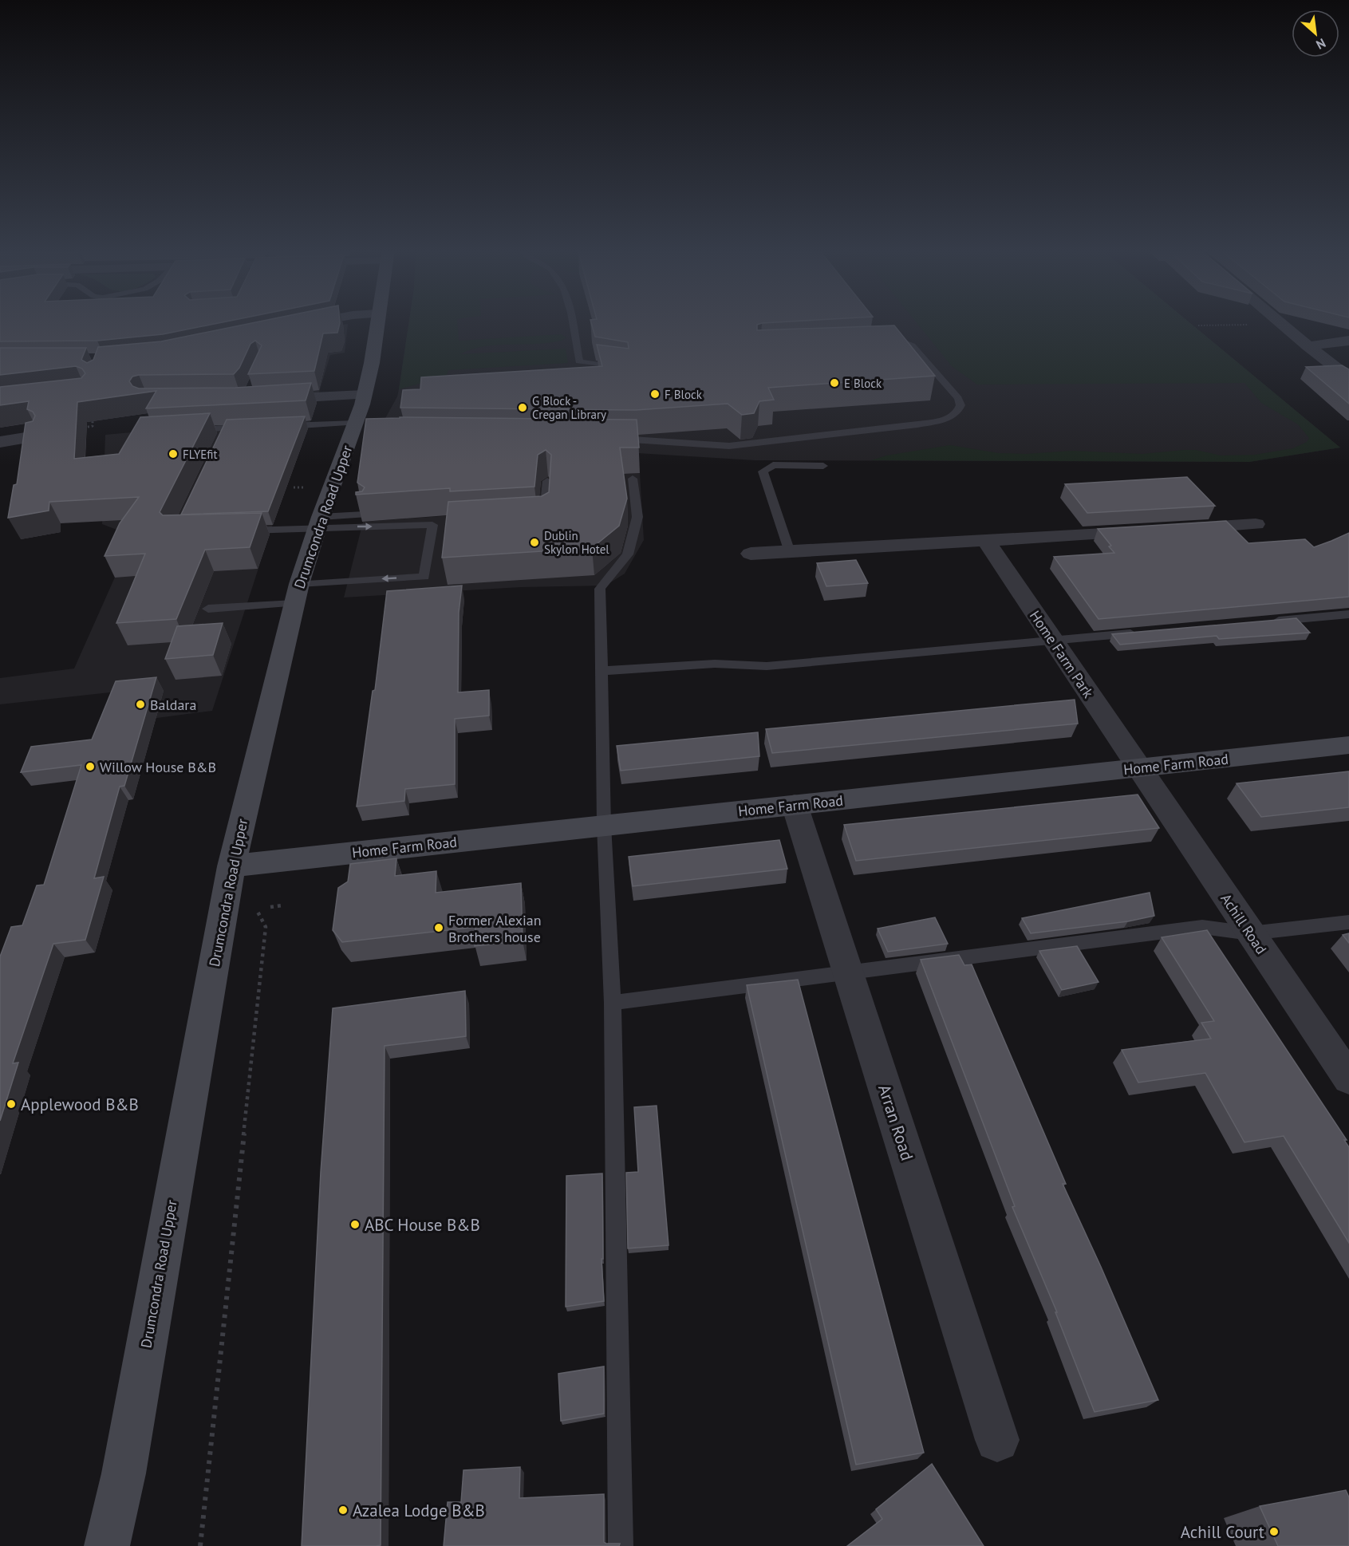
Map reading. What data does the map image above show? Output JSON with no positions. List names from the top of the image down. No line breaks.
{"streets":{"main road":["Drumcondra Road Upper","Home Farm Road"],"street":["Home Farm Park","Achill Road","Arran Road"]},"crossings":[["Drumcondra Road Upper","Home Farm Road"],["Home Farm Park","Home Farm Road"],["Home Farm Park","Achill Road"],["Home Farm Road","Achill Road"],["Home Farm Road","Arran Road"]],"places":["E Block","F Block","G Block - Cregan Library","FLYEfit","Dublin Skylon Hotel","Baldara","Willow House B&B","Former Alexian Brothers house","Applewood B&B","ABC House B&B","Azalea Lodge B&B","Achill Court"],"north":"bottom right"}
